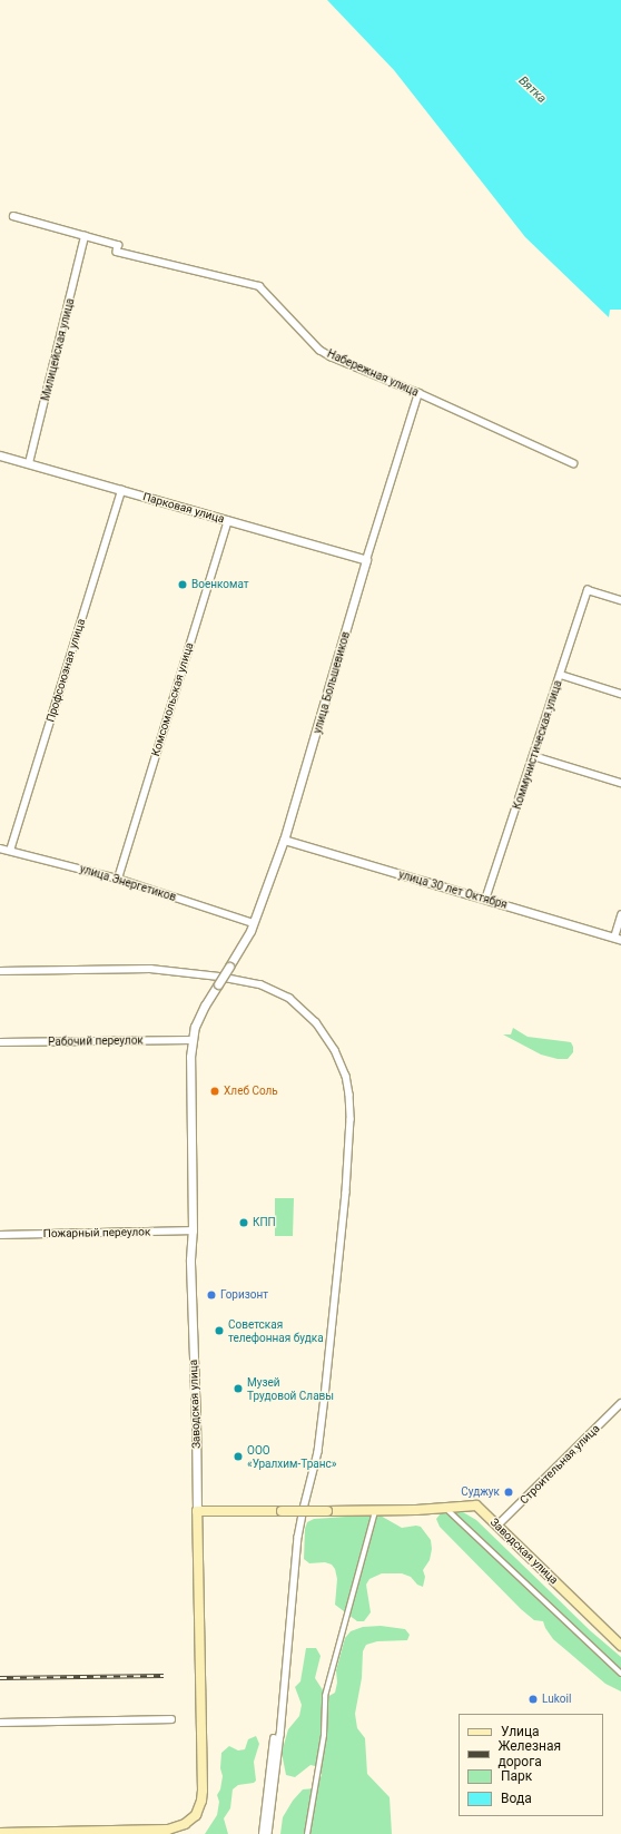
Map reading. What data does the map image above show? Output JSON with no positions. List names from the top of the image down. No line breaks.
{"streets":{"main road":["Заводская улица"],"street":["Милицейская улица","Набережная улица","Парковая улица","Профсоюзная улица","улица Большевиков","Комсомольская улица","Коммунистическая улица","улица Энергетиков","улица 30 лет Октября","Рабочий переулок","Пожарный переулок","Строительная улица"]},"crossings":[["Милицейская улица","Набережная улица"],["Милицейская улица","Парковая улица"],["Набережная улица","улица Большевиков"],["Парковая улица","Профсоюзная улица"],["Парковая улица","улица Большевиков"],["Парковая улица","Комсомольская улица"],["Профсоюзная улица","улица Энергетиков"],["улица Большевиков","улица Энергетиков"],["улица Большевиков","улица 30 лет Октября"],["улица Большевиков","Заводская улица"],["Комсомольская улица","улица Энергетиков"],["Коммунистическая улица","улица 30 лет Октября"],["Рабочий переулок","Заводская улица"],["Пожарный переулок","Заводская улица"],["Заводская улица","Строительная улица"]],"water":["Вятка"],"places":["Военкомат","Хлеб Соль","КПП","Горизонт","Советская телефонная будка","Музей Трудовой Славы","ООО «Уралхим-Транс»","Суджук","Lukoil"],"legend":["Улица","Железная дорога","Парк","Вода"]}
